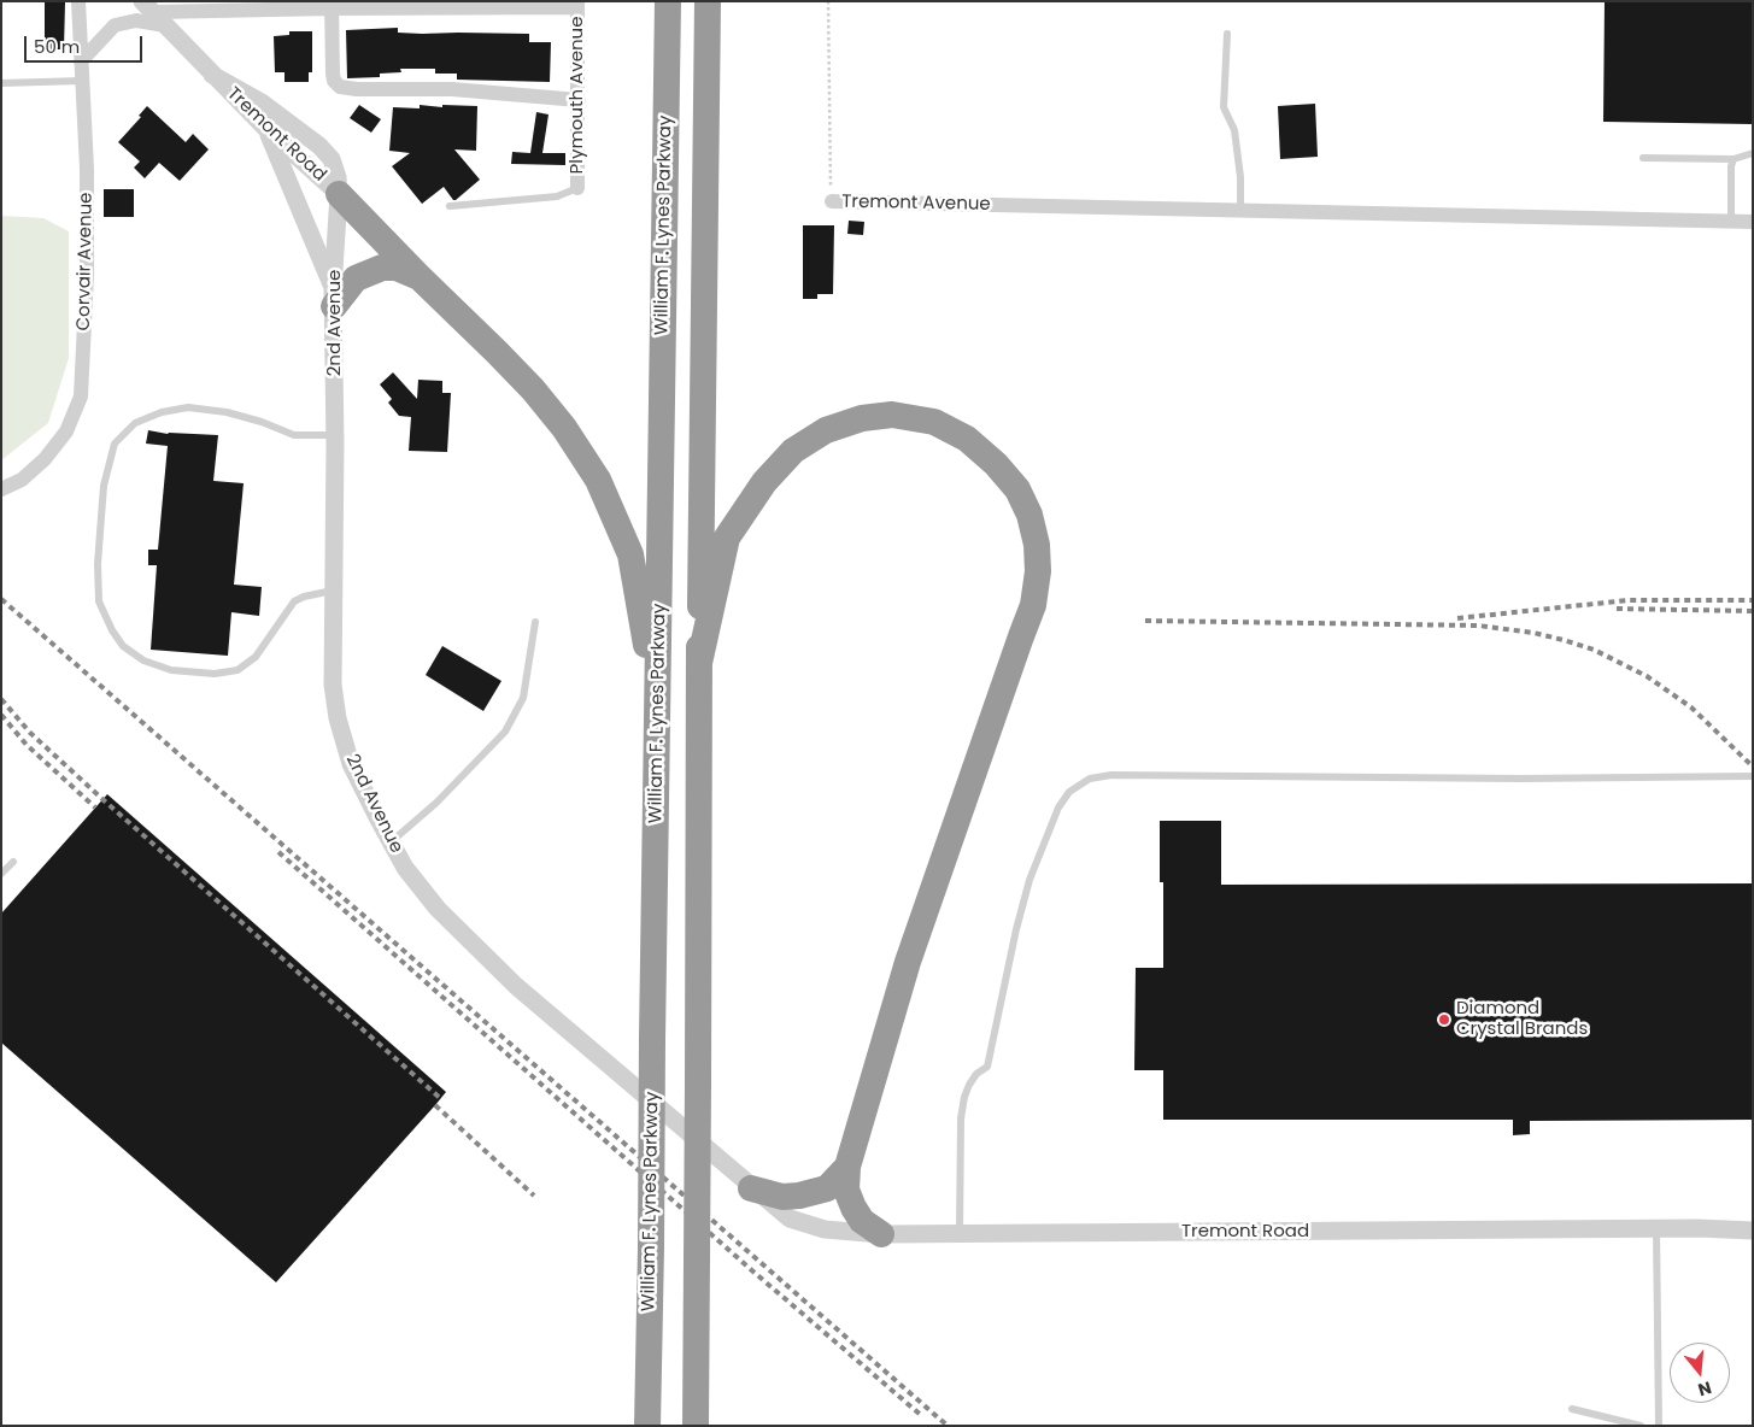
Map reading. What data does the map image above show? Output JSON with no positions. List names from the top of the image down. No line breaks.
{"streets":{"highway":["William F. Lynes Parkway"],"street":["Plymouth Avenue","Tremont Road","Tremont Avenue","Corvair Avenue","2nd Avenue"]},"crossings":[["Tremont Road","2nd Avenue"]],"places":["Diamond Crystal Brands"],"scale_bar":"50 m","north":"bottom"}
